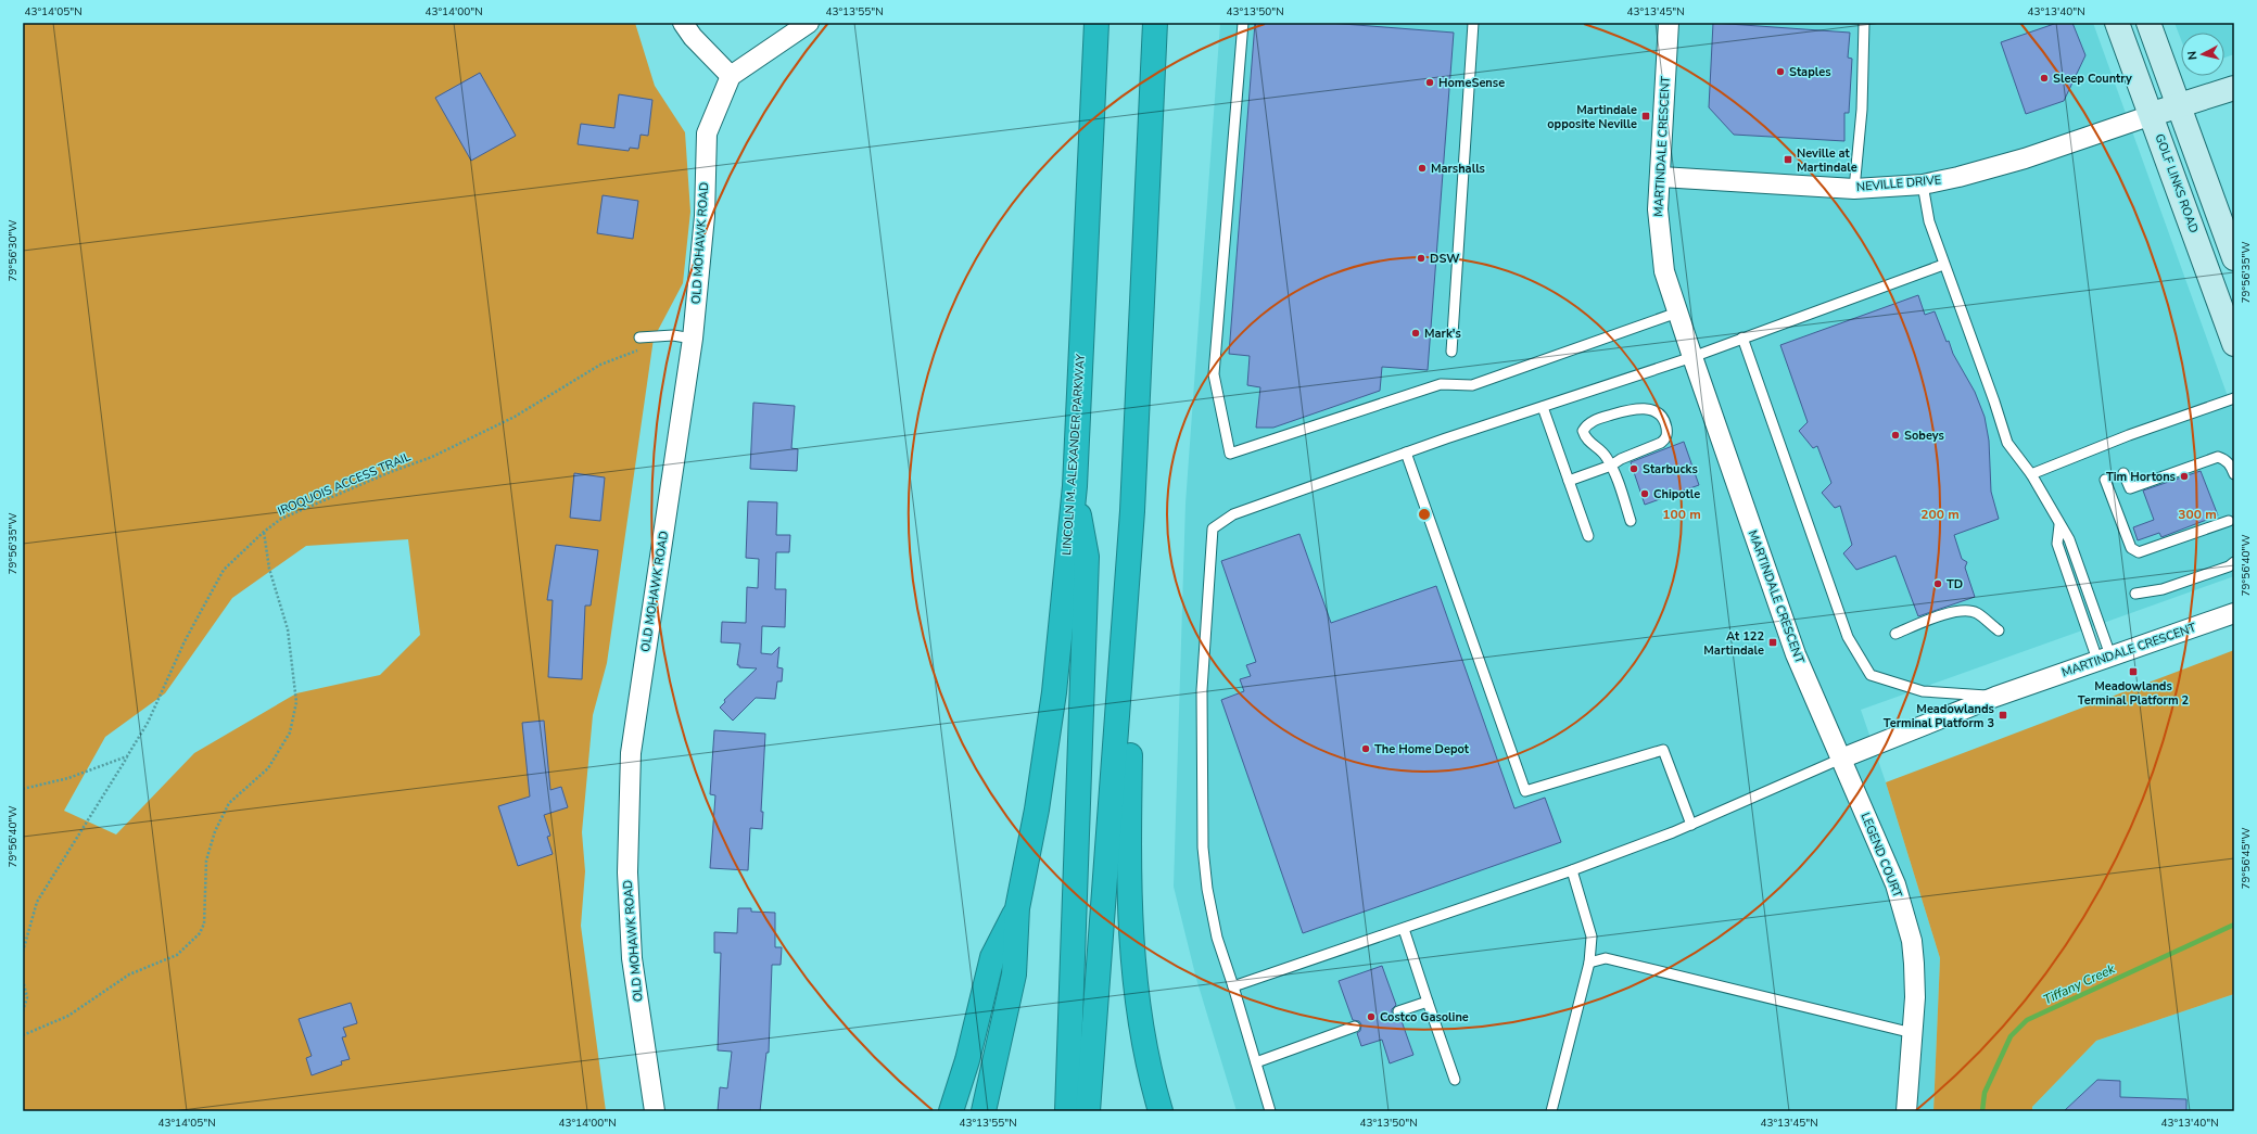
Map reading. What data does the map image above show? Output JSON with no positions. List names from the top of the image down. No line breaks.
{"streets":{"highway":["LINCOLN M. ALEXANDER PARKWAY"],"main road":["NEVILLE DRIVE","GOLF LINKS ROAD"],"street":["MARTINDALE CRESCENT","OLD MOHAWK ROAD","LEGEND COURT"],"path":["IROQUOIS ACCESS TRAIL"]},"crossings":[["MARTINDALE CRESCENT","NEVILLE DRIVE"],["MARTINDALE CRESCENT","LEGEND COURT"],["NEVILLE DRIVE","GOLF LINKS ROAD"]],"water":["Tiffany Creek"],"places":{"other":["Staples","Sleep Country","HomeSense","Marshalls","DSW","Mark's","Sobeys","Starbucks","Tim Hortons","Chipotle","TD","The Home Depot","Costco Gasoline"],"transit":["Martindale opposite Neville","Neville at Martindale","At 122 Martindale","Meadowlands Terminal Platform 2","Meadowlands Terminal Platform 3"]},"north":"left","coordinates":["43°14'05\"N","43°14'00\"N","43°13'55\"N","43°13'50\"N","43°13'45\"N","43°13'40\"N","79°56'30\"W","79°56'35\"W","79°56'40\"W","79°56'45\"W"],"rings":["100 m","200 m","300 m"]}
